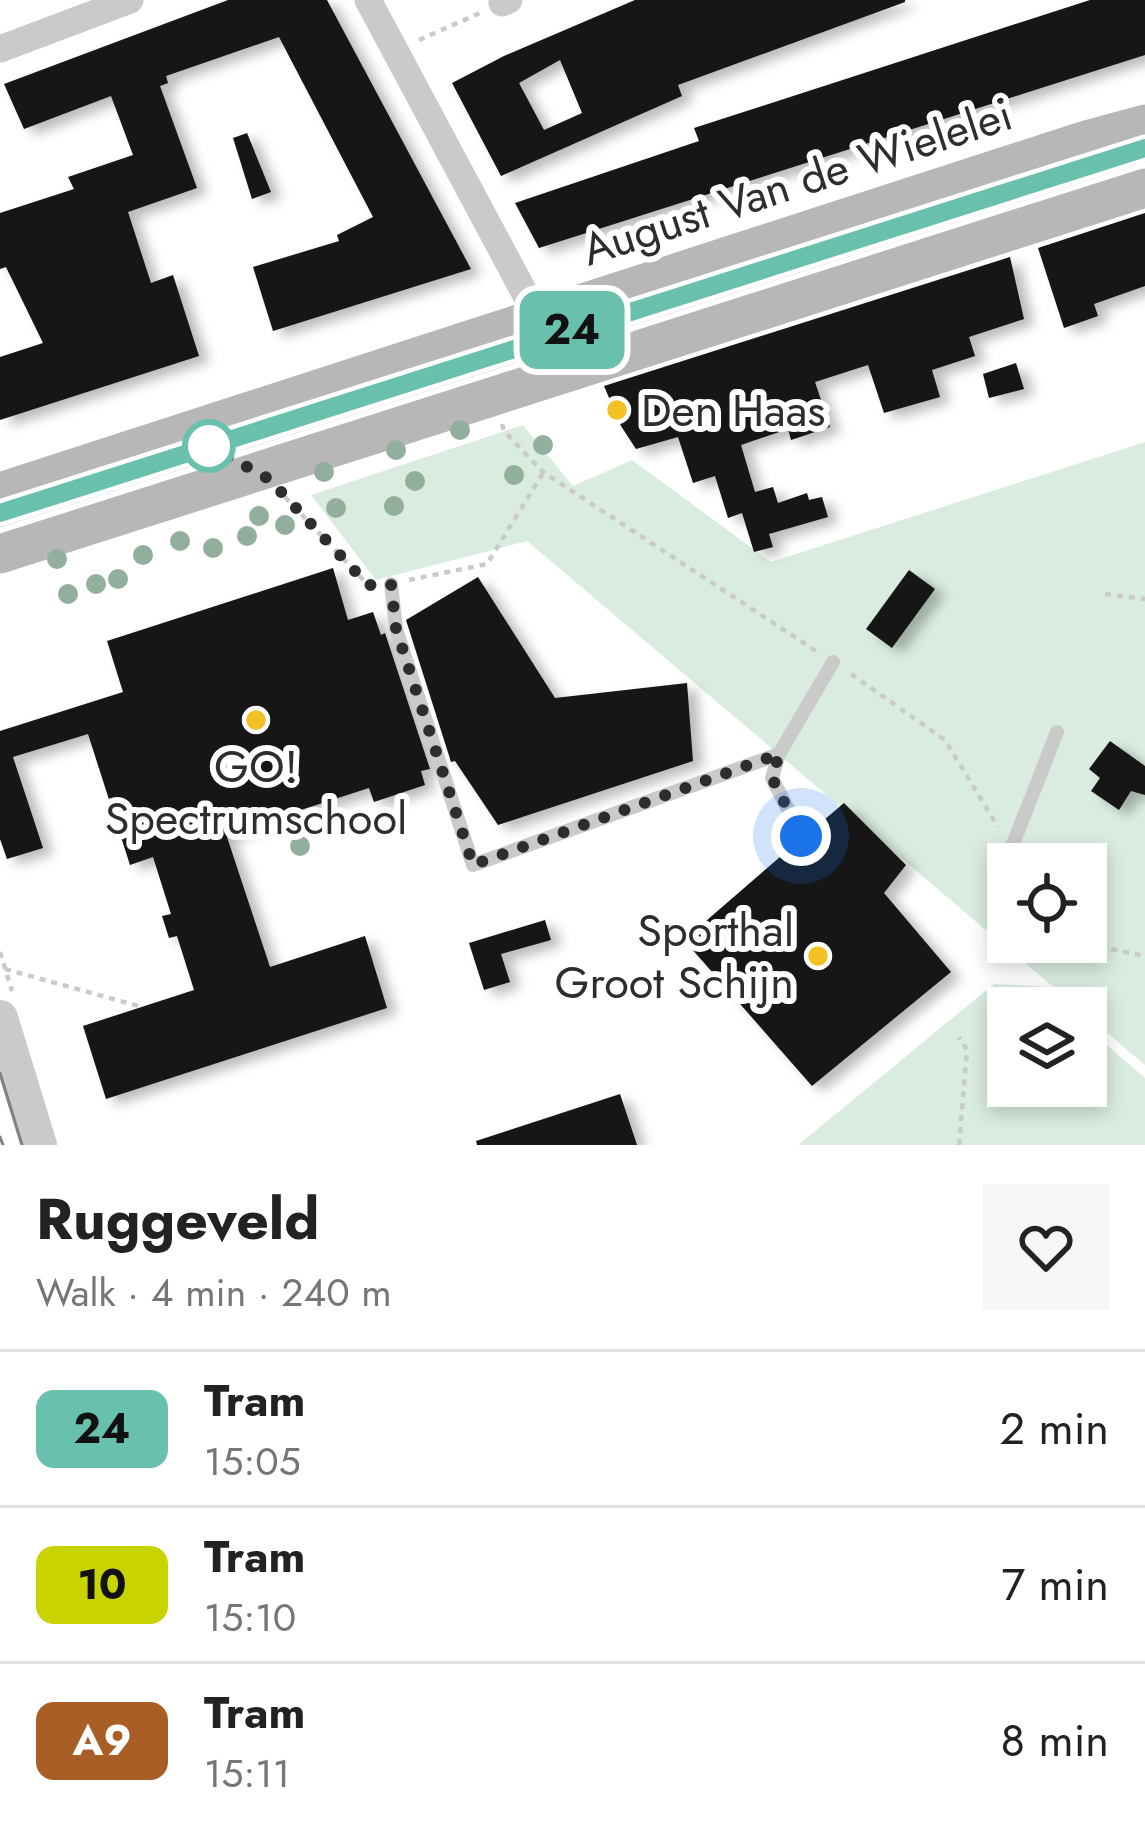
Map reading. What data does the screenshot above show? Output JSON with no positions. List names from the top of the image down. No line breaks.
{"streets":{"main road":["August Van de Wielelei"]},"places":["Den Haas","GO! Spectrumschool","Sporthal Groot Schijn"],"lines":["tram line 24"],"page":{"on_map":"24","heading":["Ruggeveld","Walk · 4 min · 240 m"],"list":[{"mark":"24","name":"Tram","note":"15:05","value":"2 min"},{"mark":"10","name":"Tram","note":"15:10","value":"7 min"},{"mark":"A9","name":"Tram","note":"15:11","value":"8 min"}]}}
